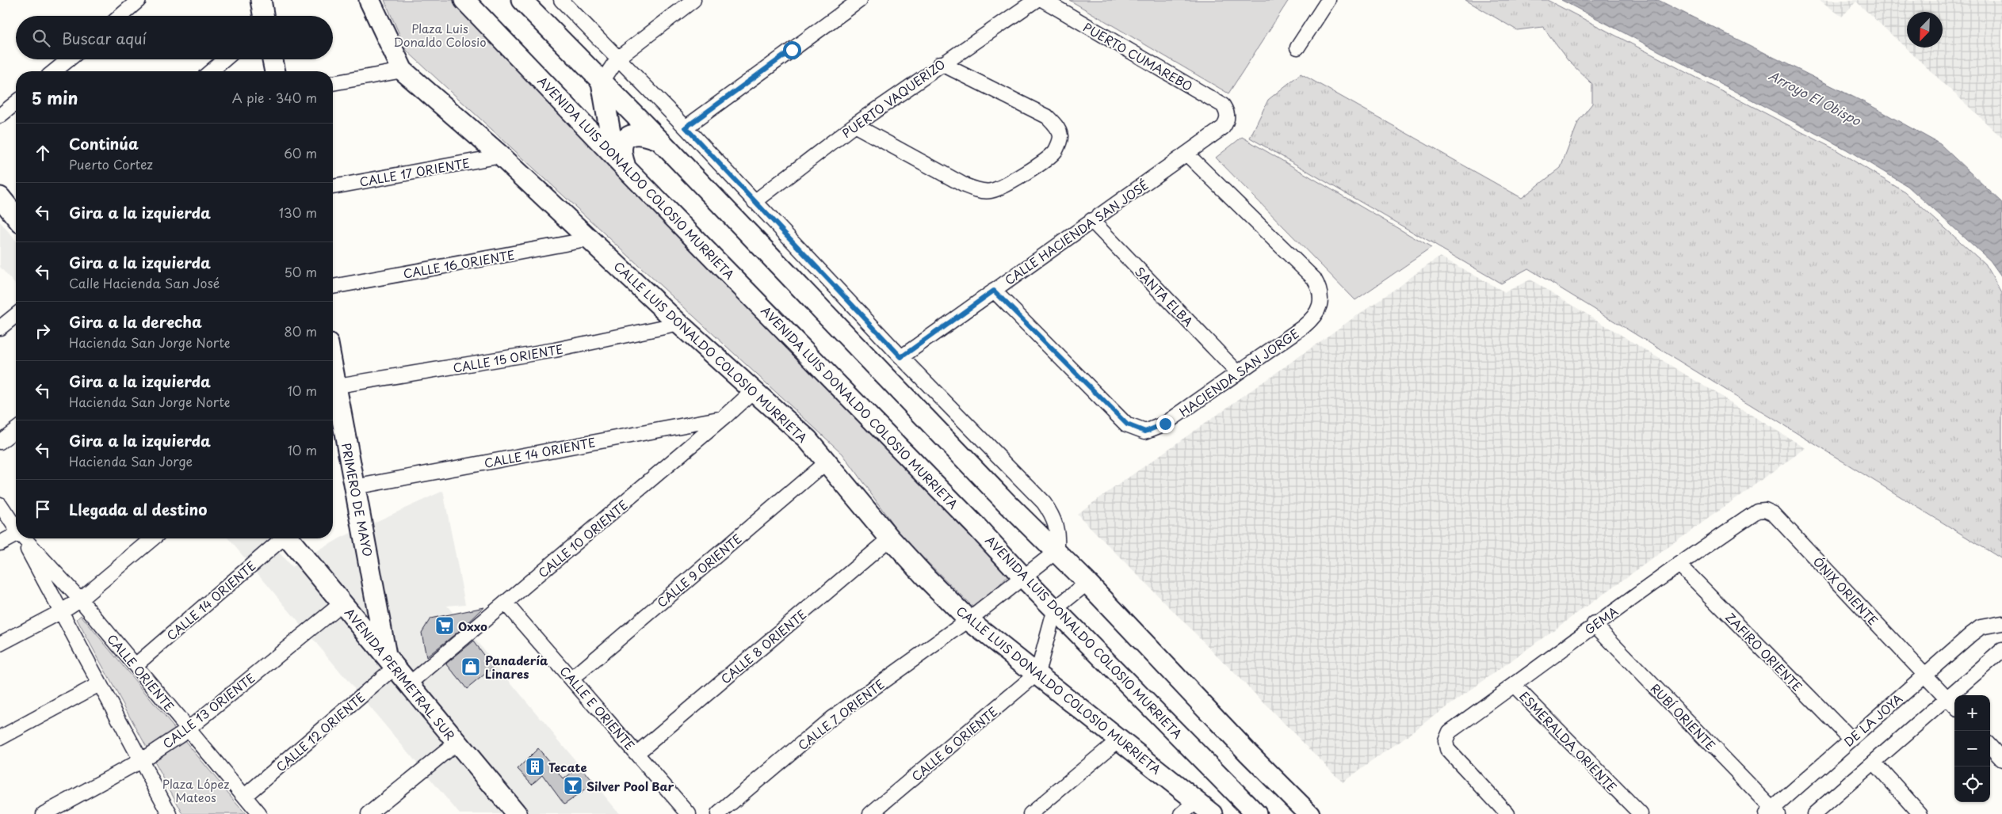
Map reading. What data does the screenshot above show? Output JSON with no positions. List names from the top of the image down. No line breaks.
{"streets":{"main road":["AVENIDA LUIS DONALDO COLOSIO MURRIETA","CALLE LUIS DONALDO COLOSIO MURRIETA","PRIMERO DE MAYO","AVENIDA PERIMETRAL SUR"],"street":["PUERTO CUMAREBO","PUERTO VAQUERIZO","CALLE 17 ORIENTE","CALLE HACIENDA SAN JOSÉ","CALLE 16 ORIENTE","SANTA ELBA","CALLE 15 ORIENTE","HACIENDA SAN JORGE","CALLE 14 ORIENTE","CALLE 10 ORIENTE","CALLE 9 ORIENTE","ÓNIX ORIENTE","GEMA","CALLE 8 ORIENTE","ZAFIRO ORIENTE","CALLE ORIENTE","CALLE E ORIENTE","CALLE 13 ORIENTE","CALLE 7 ORIENTE","RUBÍ ORIENTE","DE LA JOYA","CALLE 12 ORIENTE","ESMERALDA ORIENTE","CALLE 6 ORIENTE"]},"crossings":[["PUERTO CUMAREBO","CALLE HACIENDA SAN JOSÉ"],["CALLE 17 ORIENTE","CALLE LUIS DONALDO COLOSIO MURRIETA"],["AVENIDA LUIS DONALDO COLOSIO MURRIETA","CALLE 7 ORIENTE"],["CALLE HACIENDA SAN JOSÉ","SANTA ELBA"],["CALLE HACIENDA SAN JOSÉ","HACIENDA SAN JORGE"],["CALLE 16 ORIENTE","CALLE LUIS DONALDO COLOSIO MURRIETA"],["SANTA ELBA","HACIENDA SAN JORGE"],["CALLE LUIS DONALDO COLOSIO MURRIETA","CALLE 15 ORIENTE"],["CALLE LUIS DONALDO COLOSIO MURRIETA","CALLE 10 ORIENTE"],["CALLE LUIS DONALDO COLOSIO MURRIETA","CALLE 9 ORIENTE"],["CALLE LUIS DONALDO COLOSIO MURRIETA","CALLE 8 ORIENTE"],["CALLE LUIS DONALDO COLOSIO MURRIETA","CALLE 7 ORIENTE"],["CALLE LUIS DONALDO COLOSIO MURRIETA","CALLE 6 ORIENTE"],["CALLE 14 ORIENTE","PRIMERO DE MAYO"],["CALLE 14 ORIENTE","CALLE 10 ORIENTE"],["CALLE 14 ORIENTE","CALLE ORIENTE"],["PRIMERO DE MAYO","AVENIDA PERIMETRAL SUR"],["PRIMERO DE MAYO","CALLE 12 ORIENTE"],["CALLE 10 ORIENTE","AVENIDA PERIMETRAL SUR"],["CALLE 10 ORIENTE","CALLE E ORIENTE"],["CALLE 9 ORIENTE","CALLE E ORIENTE"],["ÓNIX ORIENTE","GEMA"],["ÓNIX ORIENTE","DE LA JOYA"],["GEMA","ZAFIRO ORIENTE"],["GEMA","RUBÍ ORIENTE"],["GEMA","ESMERALDA ORIENTE"],["CALLE 8 ORIENTE","CALLE E ORIENTE"],["ZAFIRO ORIENTE","DE LA JOYA"],["CALLE ORIENTE","CALLE 13 ORIENTE"],["CALLE ORIENTE","CALLE 12 ORIENTE"],["AVENIDA PERIMETRAL SUR","CALLE 13 ORIENTE"],["AVENIDA PERIMETRAL SUR","CALLE 12 ORIENTE"],["RUBÍ ORIENTE","DE LA JOYA"]],"water":["Arroyo El Obispo"],"parks":["Plaza Luis Donaldo Colosio","Plaza López Mateos"],"places":{"supermarket":["Oxxo"],"shop":["Panadería Linares"],"building":["Tecate"],"bar":["Silver Pool Bar"]},"north":"bottom left","page":{"search":"Buscar aquí","heading":["5 min","A pie · 340 m"],"list":[["Continúa","Puerto Cortez","60 m"],["Gira a la izquierda","130 m"],["Gira a la izquierda","Calle Hacienda San José","50 m"],["Gira a la derecha","Hacienda San Jorge Norte","80 m"],["Gira a la izquierda","Hacienda San Jorge Norte","10 m"],["Gira a la izquierda","Hacienda San Jorge","10 m"],"Llegada al destino"],"map_buttons":["+","−"]}}
